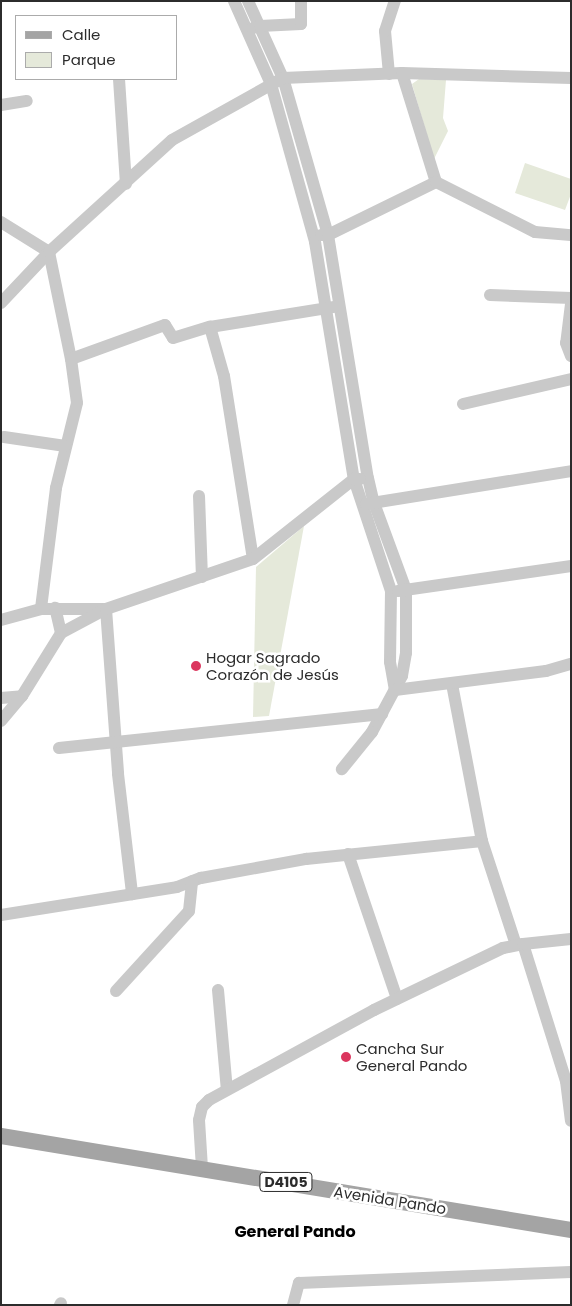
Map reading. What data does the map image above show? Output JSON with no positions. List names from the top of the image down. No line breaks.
{"streets":{"main road":["D4105","Avenida Pando"]},"districts":["General Pando"],"places":["Hogar Sagrado Corazón de Jesús","Cancha Sur General Pando"],"legend":["Calle","Parque"]}
